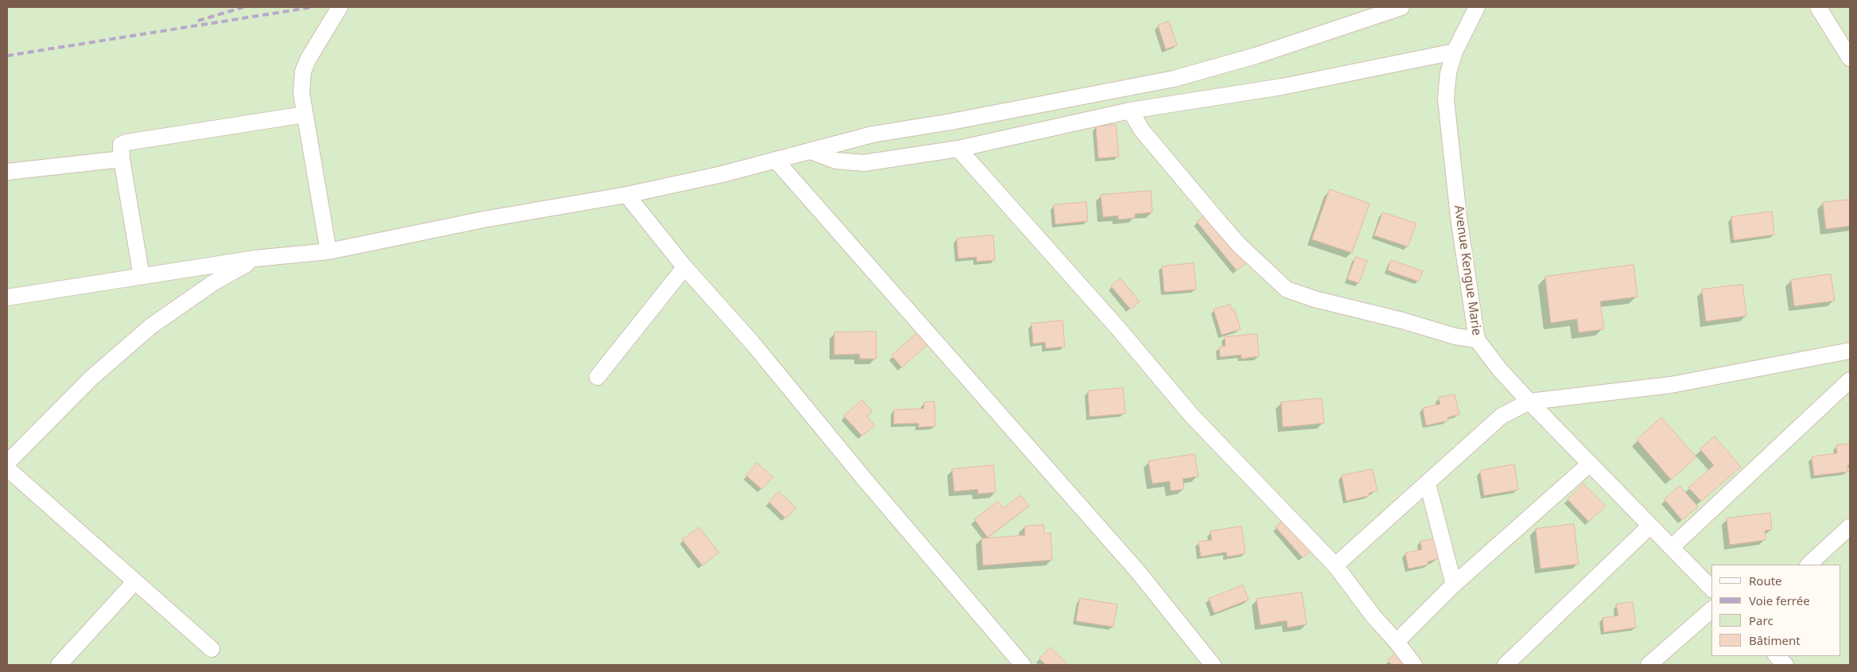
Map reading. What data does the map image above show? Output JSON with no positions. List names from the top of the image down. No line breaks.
{"streets":{"street":["Avenue Kengue Marie"]},"legend":["Route","Voie ferrée","Parc","Bâtiment"]}
